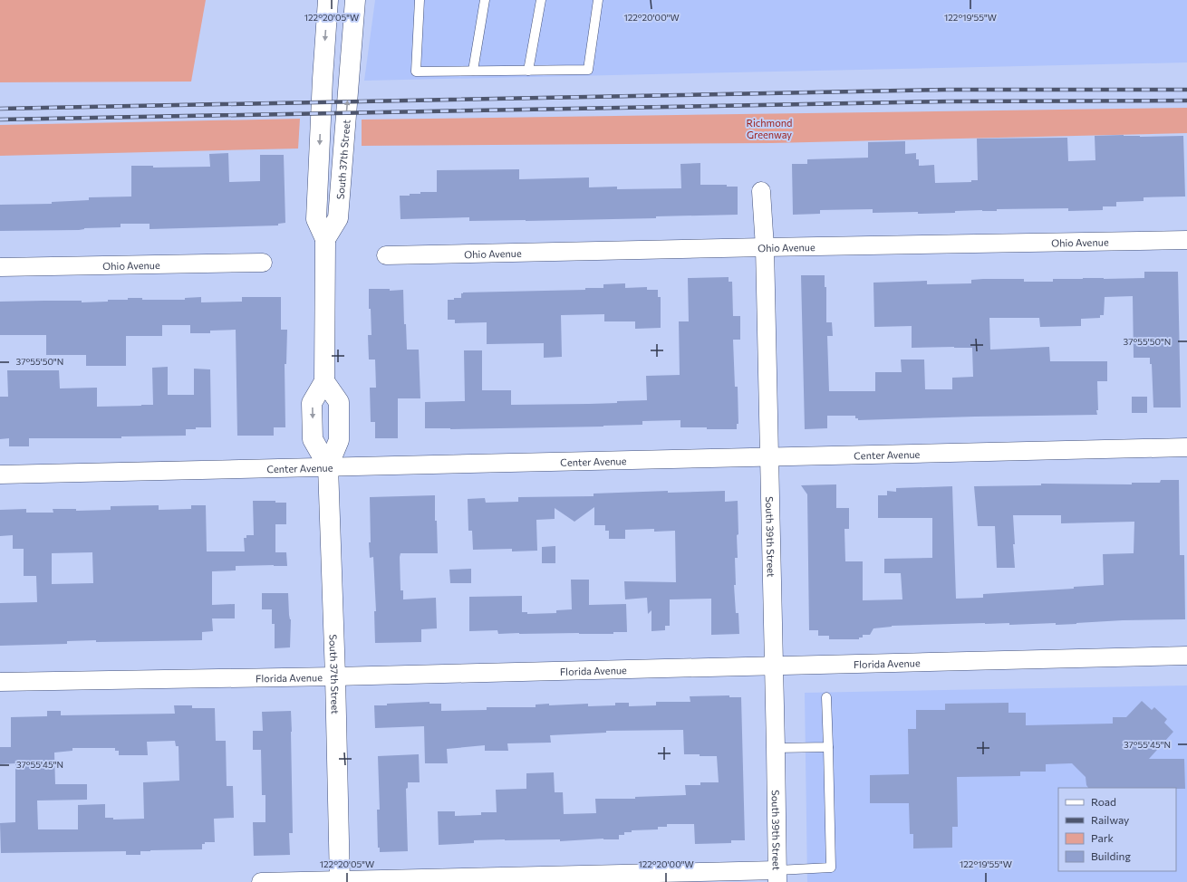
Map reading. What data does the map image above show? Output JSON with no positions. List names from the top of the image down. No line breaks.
{"streets":{"street":["South 37th Street","Ohio Avenue","Center Avenue","South 39th Street","Florida Avenue"]},"crossings":[["South 37th Street","Center Avenue"],["South 37th Street","Florida Avenue"],["Ohio Avenue","South 39th Street"],["Center Avenue","South 39th Street"],["South 39th Street","Florida Avenue"]],"parks":["Richmond Greenway"],"legend":["Road","Railway","Park","Building"],"coordinates":["122°20'05\"W","122°20'00\"W","122°19'55\"W","37°55'50\"N","37°55'45\"N"]}
